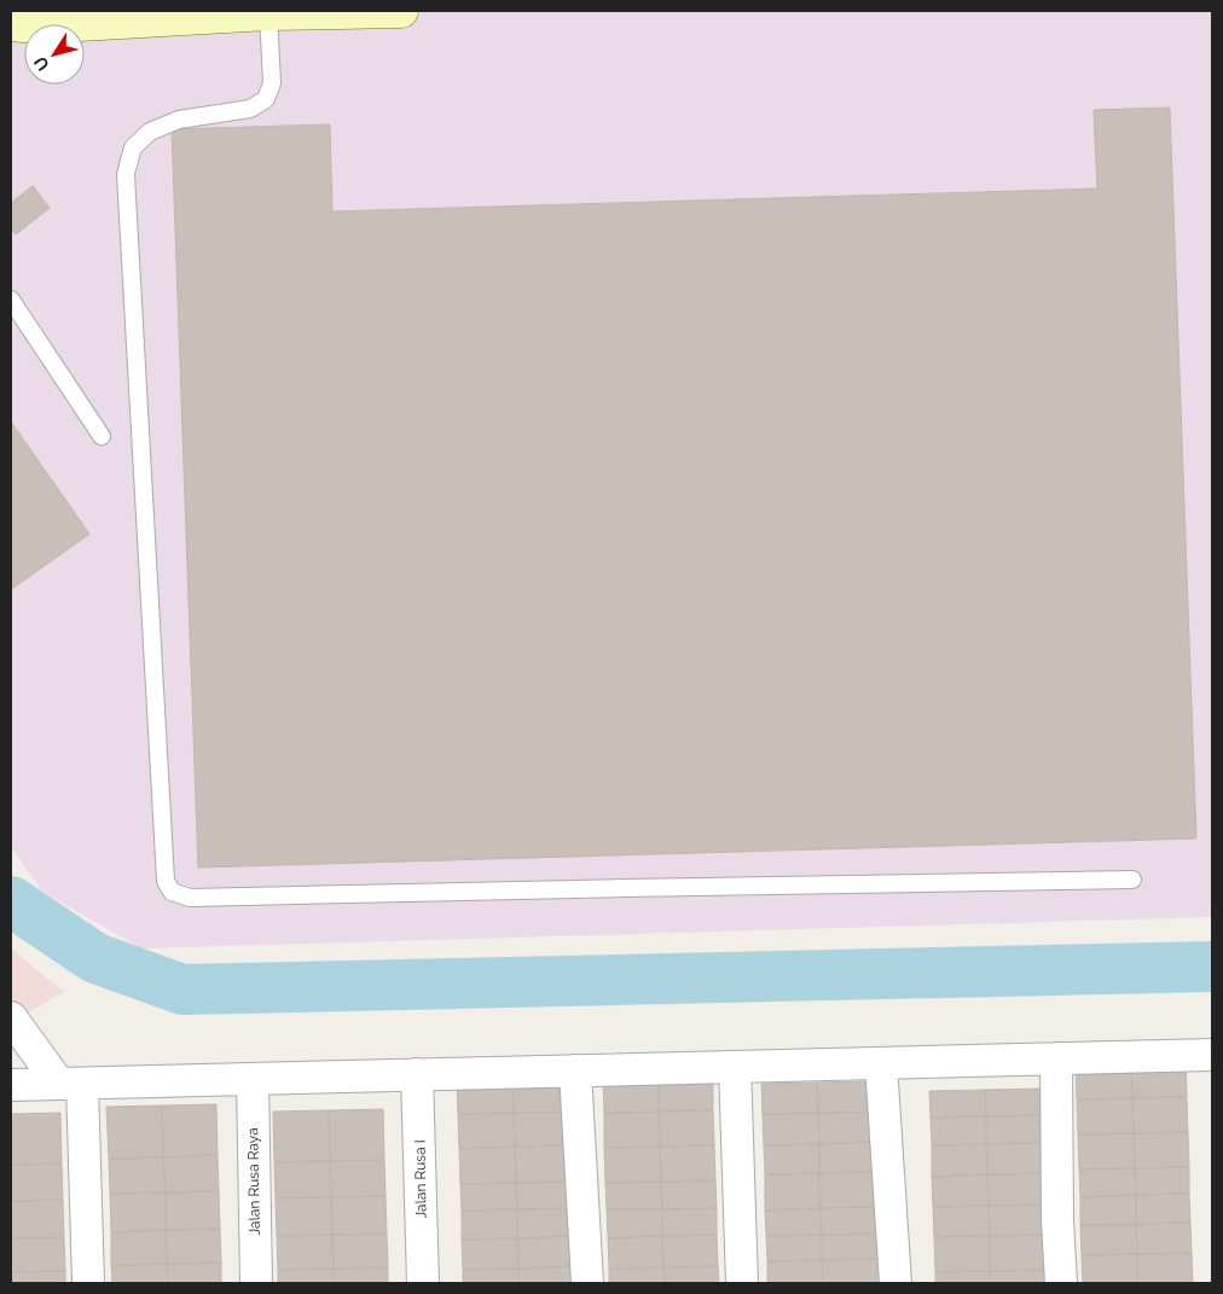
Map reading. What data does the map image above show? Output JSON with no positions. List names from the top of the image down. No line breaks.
{"streets":{"street":["Jalan Rusa I","Jalan Rusa Raya"]},"north":"bottom left"}
